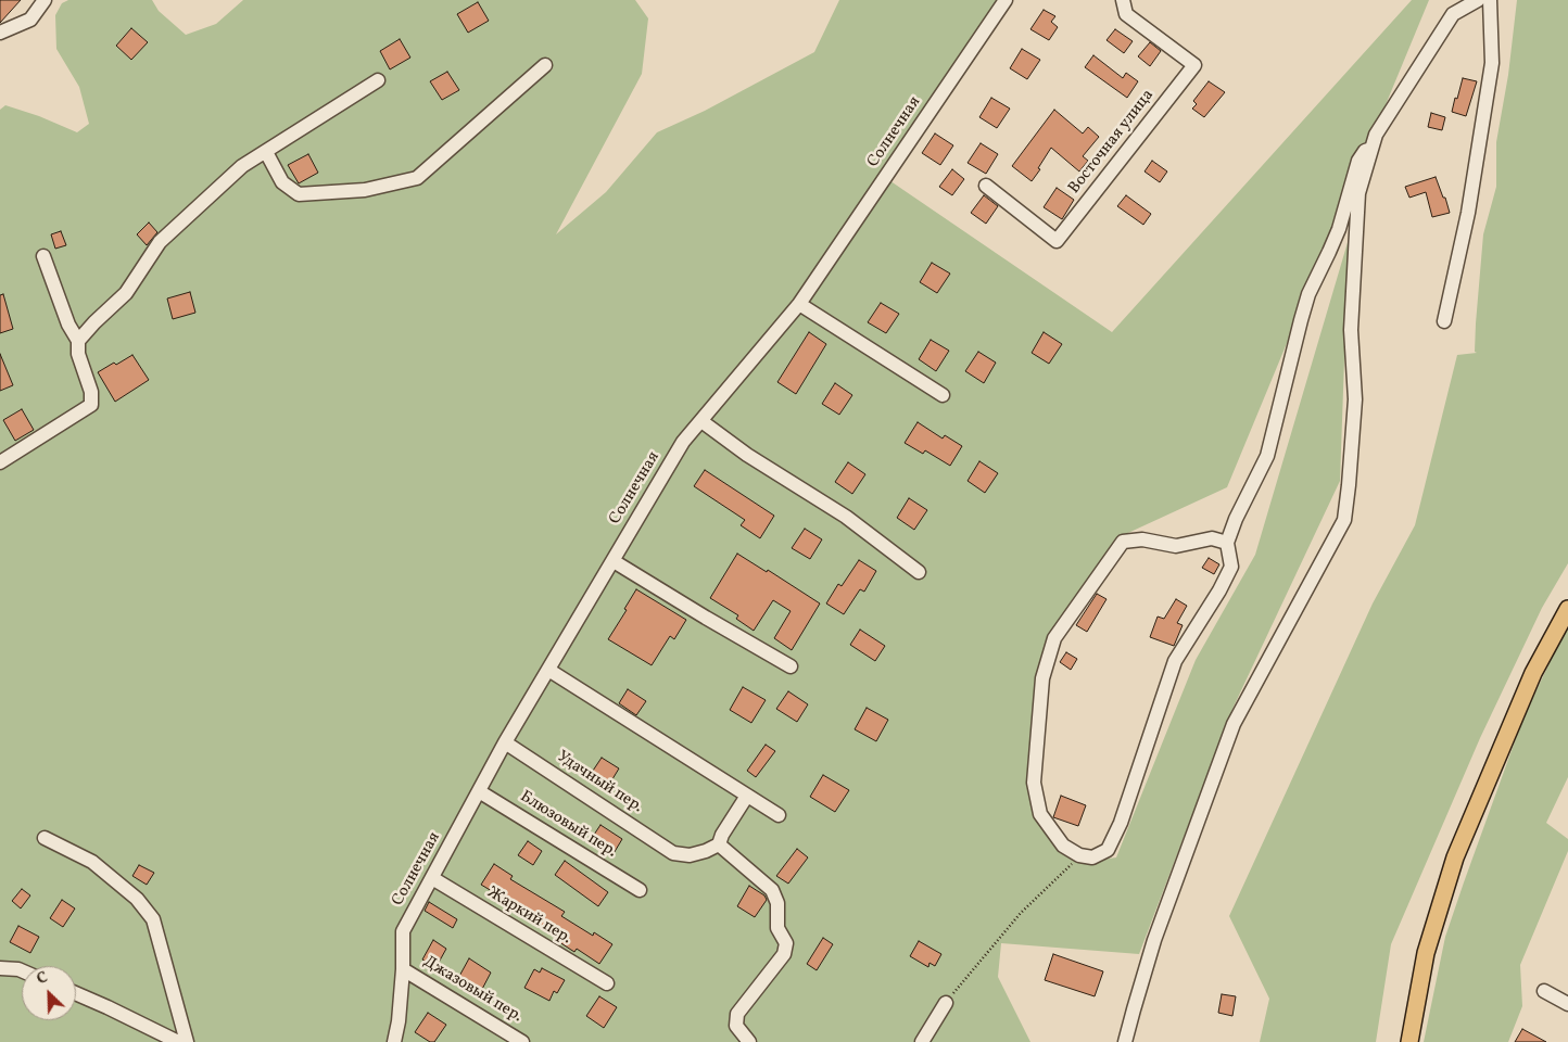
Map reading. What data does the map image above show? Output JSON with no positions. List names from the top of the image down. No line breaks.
{"streets":{"street":["Солнечная","Восточная улица","Удачный пер.","Блюзовый пер.","Жаркий пер.","Джазовый пер."]},"crossings":[["Солнечная","Удачный пер."],["Солнечная","Блюзовый пер."],["Солнечная","Жаркий пер."],["Солнечная","Джазовый пер."]],"north":"top left"}
